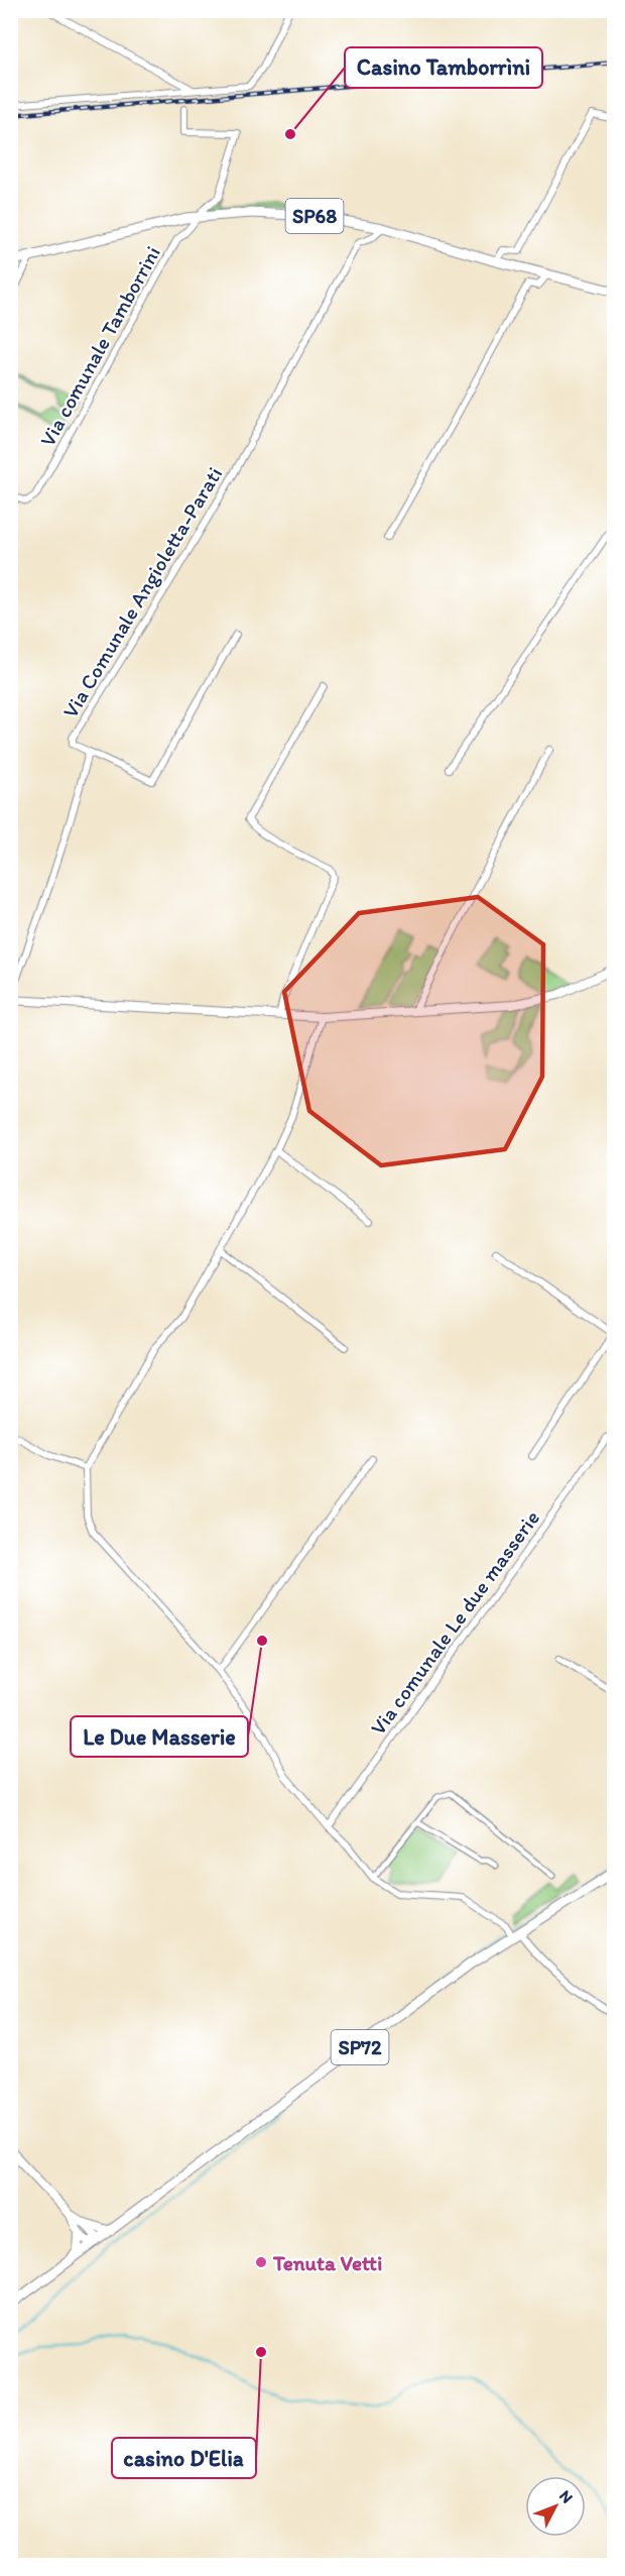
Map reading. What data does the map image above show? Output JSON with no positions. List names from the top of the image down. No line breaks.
{"streets":{"main road":["SP68","SP72"],"street":["Via comunale Tamborrini","Via Comunale Angioletta-Parati","Via comunale Le due masserie"]},"crossings":[["SP68","Via comunale Tamborrini"],["SP68","Via Comunale Angioletta-Parati"]],"places":["Casino Tamborrìni","Le Due Masserie","Tenuta Vetti","casino D'Elia"],"north":"top right"}
